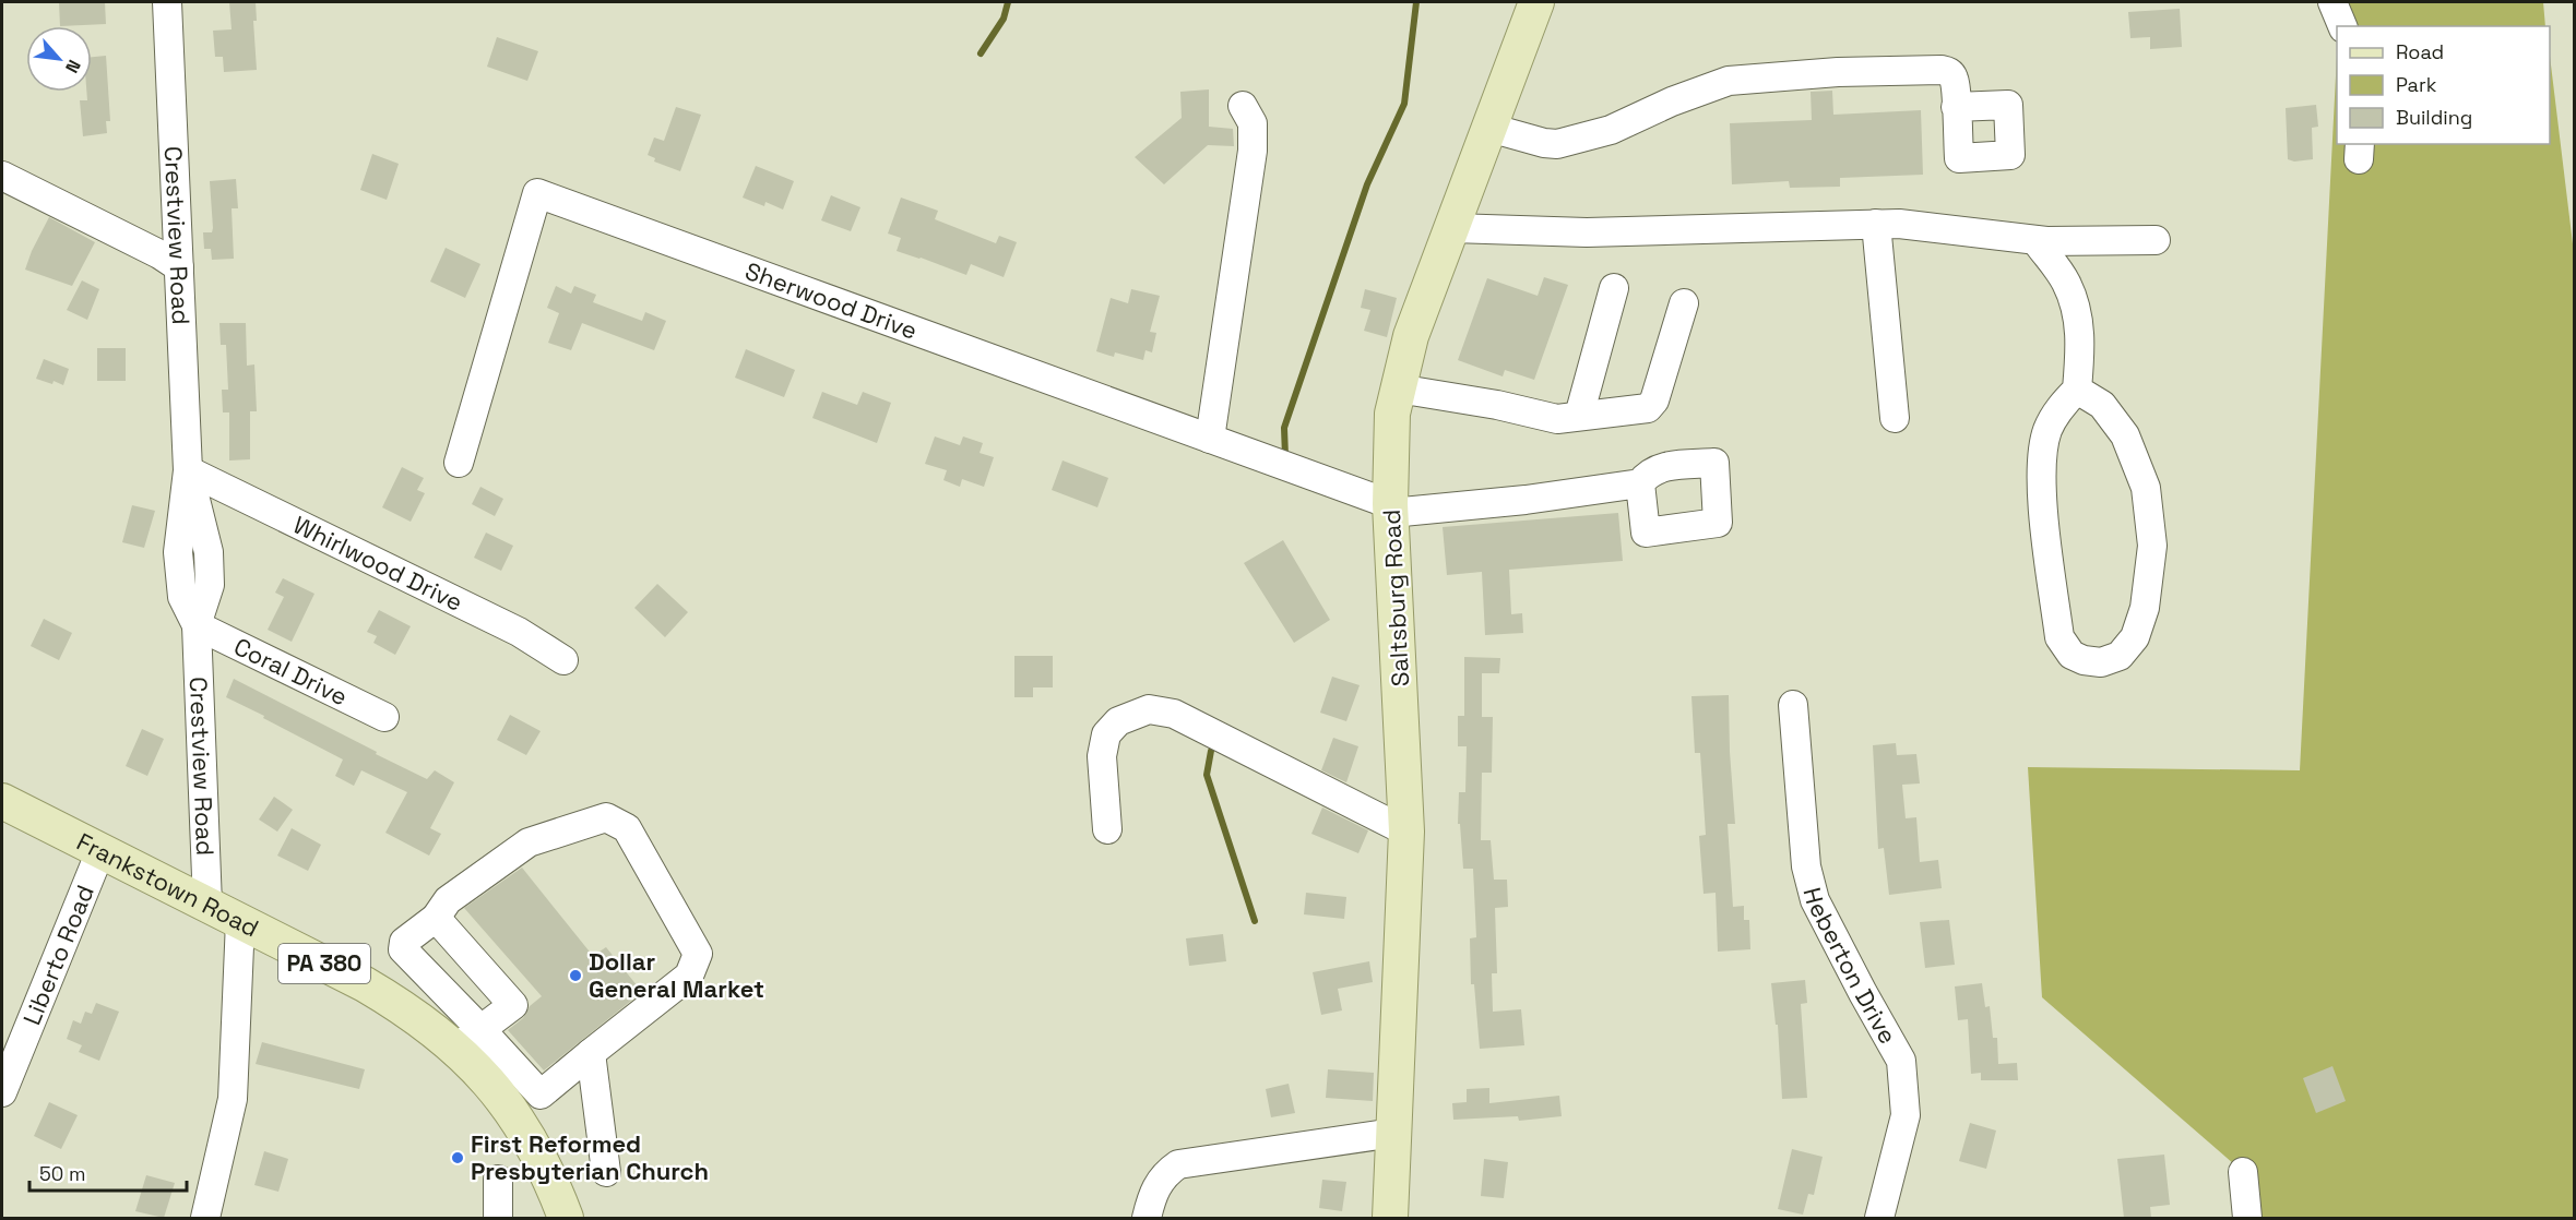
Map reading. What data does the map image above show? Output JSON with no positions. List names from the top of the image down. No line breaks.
{"streets":{"main road":["Saltsburg Road","Frankstown Road","PA 380"],"street":["Crestview Road","Sherwood Drive","Whirlwood Drive","Coral Drive","Liberto Road","Heberton Drive"]},"crossings":[["Crestview Road","Whirlwood Drive"],["Crestview Road","Coral Drive"],["Crestview Road","Frankstown Road"],["Sherwood Drive","Saltsburg Road"],["Frankstown Road","Liberto Road"]],"places":["Dollar General Market","First Reformed Presbyterian Church"],"legend":["Road","Park","Building"],"scale_bar":"50 m","north":"bottom right"}
